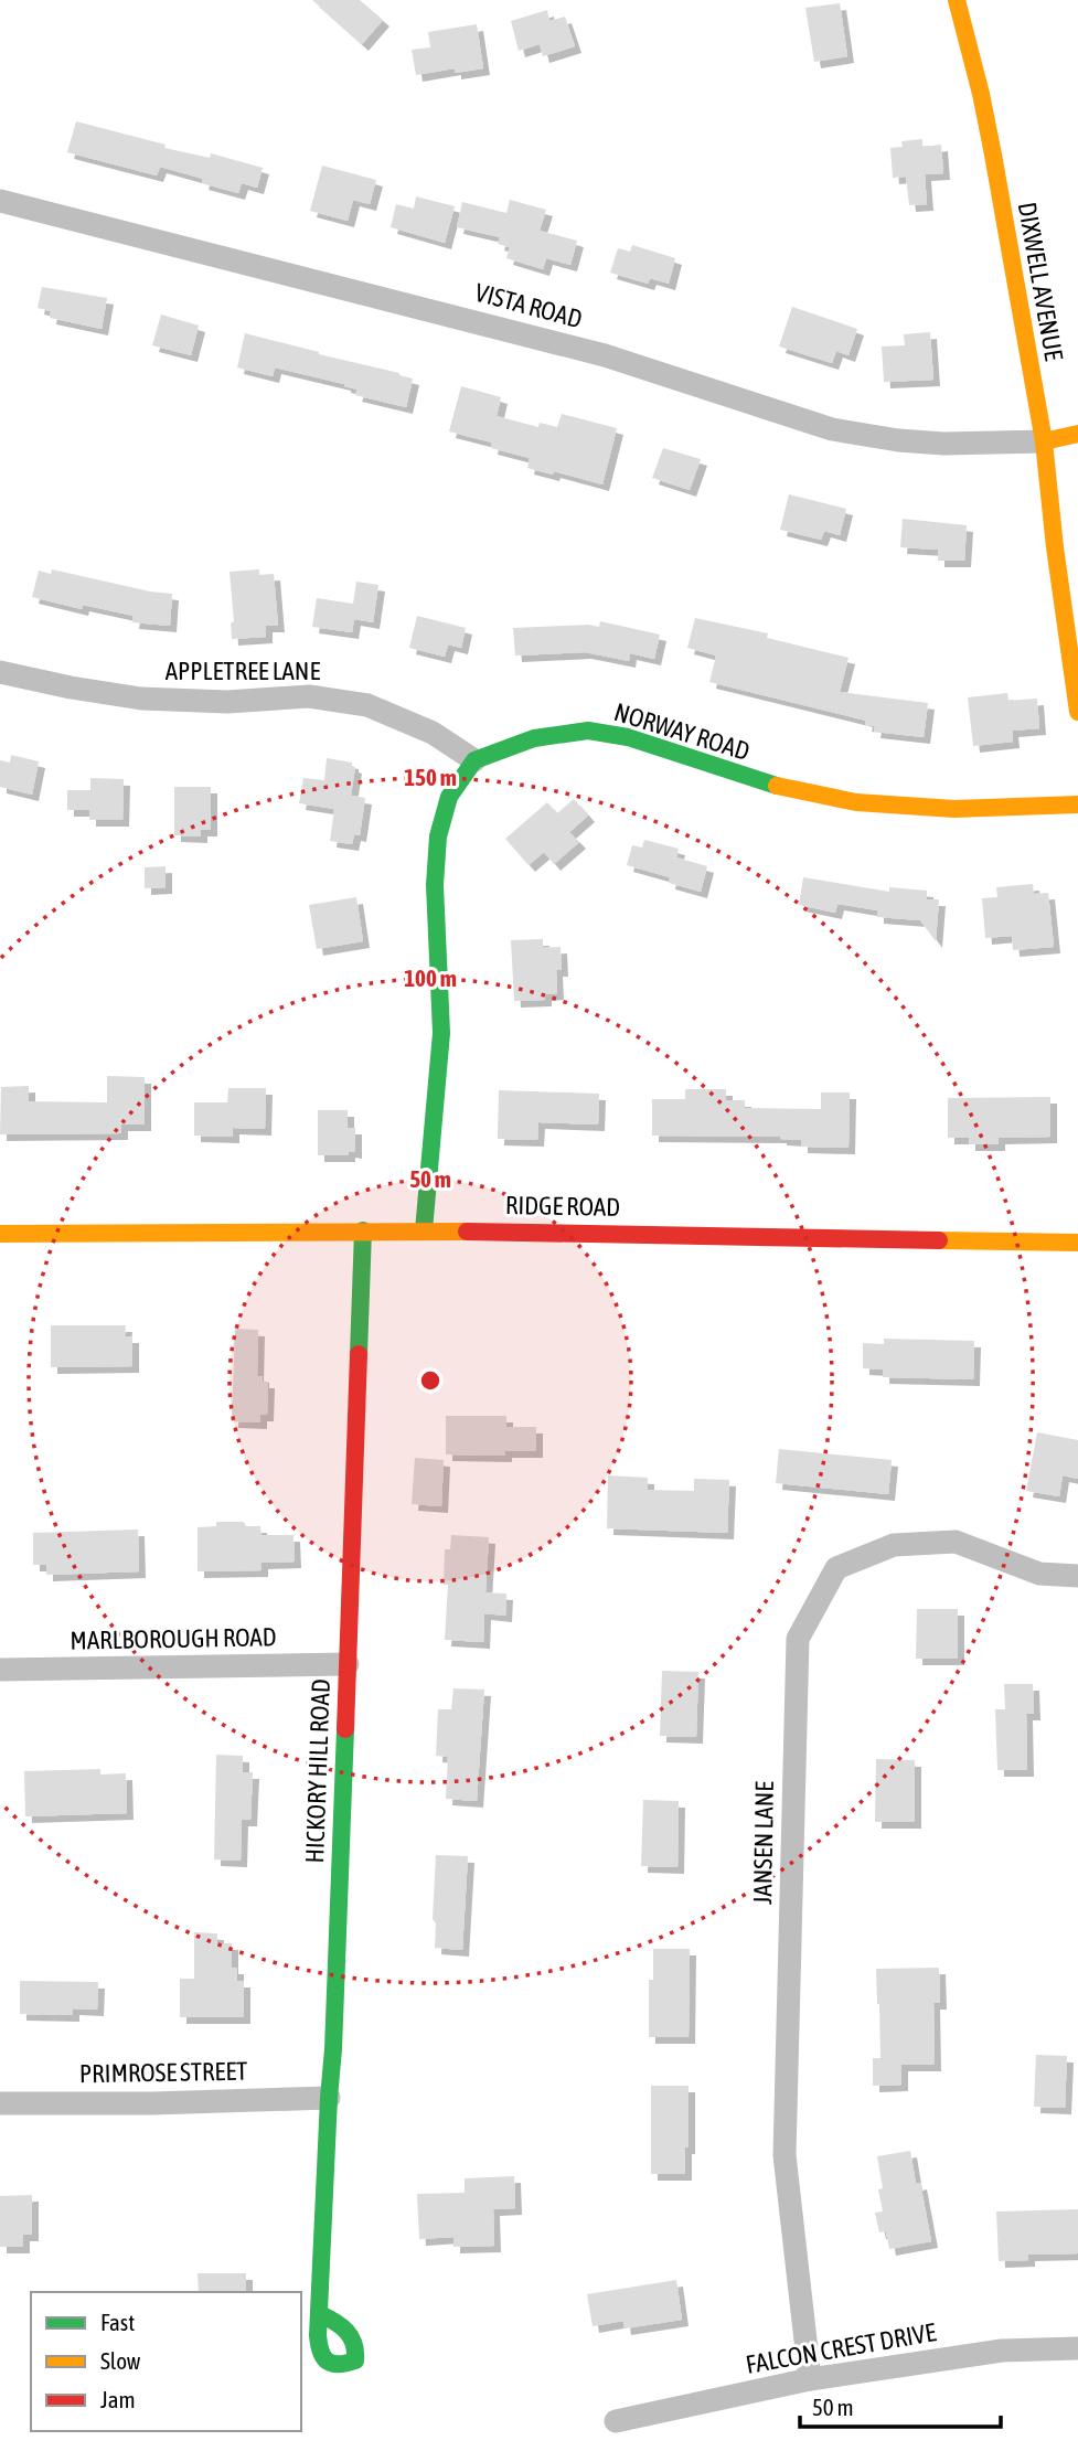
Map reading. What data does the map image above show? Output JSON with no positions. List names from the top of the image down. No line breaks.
{"streets":{"main road":["DIXWELL AVENUE","NORWAY ROAD","RIDGE ROAD","HICKORY HILL ROAD"],"street":["VISTA ROAD","APPLETREE LANE","MARLBOROUGH ROAD","JANSEN LANE","PRIMROSE STREET","FALCON CREST DRIVE"]},"crossings":[["DIXWELL AVENUE","VISTA ROAD"],["APPLETREE LANE","NORWAY ROAD"],["RIDGE ROAD","HICKORY HILL ROAD"],["MARLBOROUGH ROAD","HICKORY HILL ROAD"],["HICKORY HILL ROAD","PRIMROSE STREET"],["JANSEN LANE","FALCON CREST DRIVE"]],"legend":["Fast","Slow","Jam"],"scale_bar":"50 m","rings":["150 m","100 m","50 m"]}
